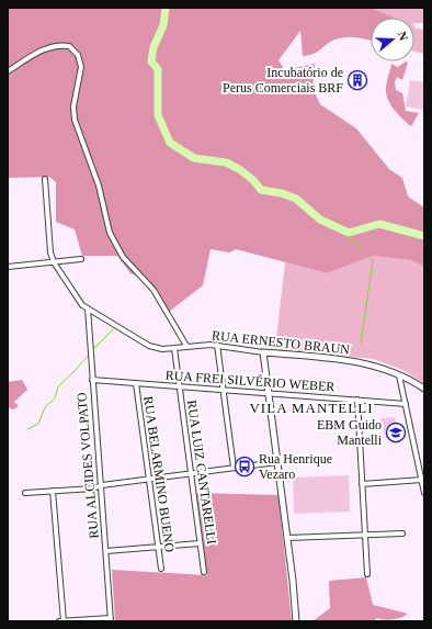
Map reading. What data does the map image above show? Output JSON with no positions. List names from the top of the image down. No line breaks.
{"streets":{"street":["RUA ERNESTO BRAUN","RUA FREI SILVÉRIO WEBER","RUA ALCIDES VOLPATO","RUA LUIZ CANTARELLI","RUA BELARMINO BUENO"]},"crossings":[["RUA ERNESTO BRAUN","RUA ALCIDES VOLPATO"],["RUA ERNESTO BRAUN","RUA LUIZ CANTARELLI"],["RUA FREI SILVÉRIO WEBER","RUA ALCIDES VOLPATO"],["RUA FREI SILVÉRIO WEBER","RUA LUIZ CANTARELLI"],["RUA FREI SILVÉRIO WEBER","RUA BELARMINO BUENO"]],"districts":["VILA MANTELLI"],"places":{"building":["Incubatório de Perus Comerciais BRF"],"school or university":["EBM Guido Mantelli"],"bus stop":["Rua Henrique Vezaro"]},"north":"right"}
